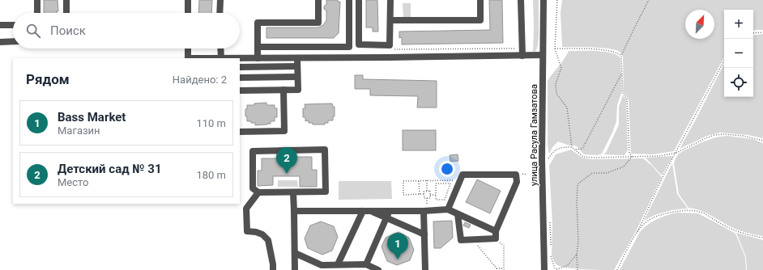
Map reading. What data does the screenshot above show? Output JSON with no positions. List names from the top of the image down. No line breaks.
{"streets":{"street":["улица Расула Гамзатова"]},"north":"top right","page":{"map_buttons":["+","−"],"search":"Поиск","heading":["Рядом","Найдено: 2"],"list":[{"mark":"1","name":"Bass Market","note":"Магазин","value":"110 m"},{"mark":"2","name":"Детский сад № 31","note":"Место","value":"180 m"}],"pins":["2","1"]}}
